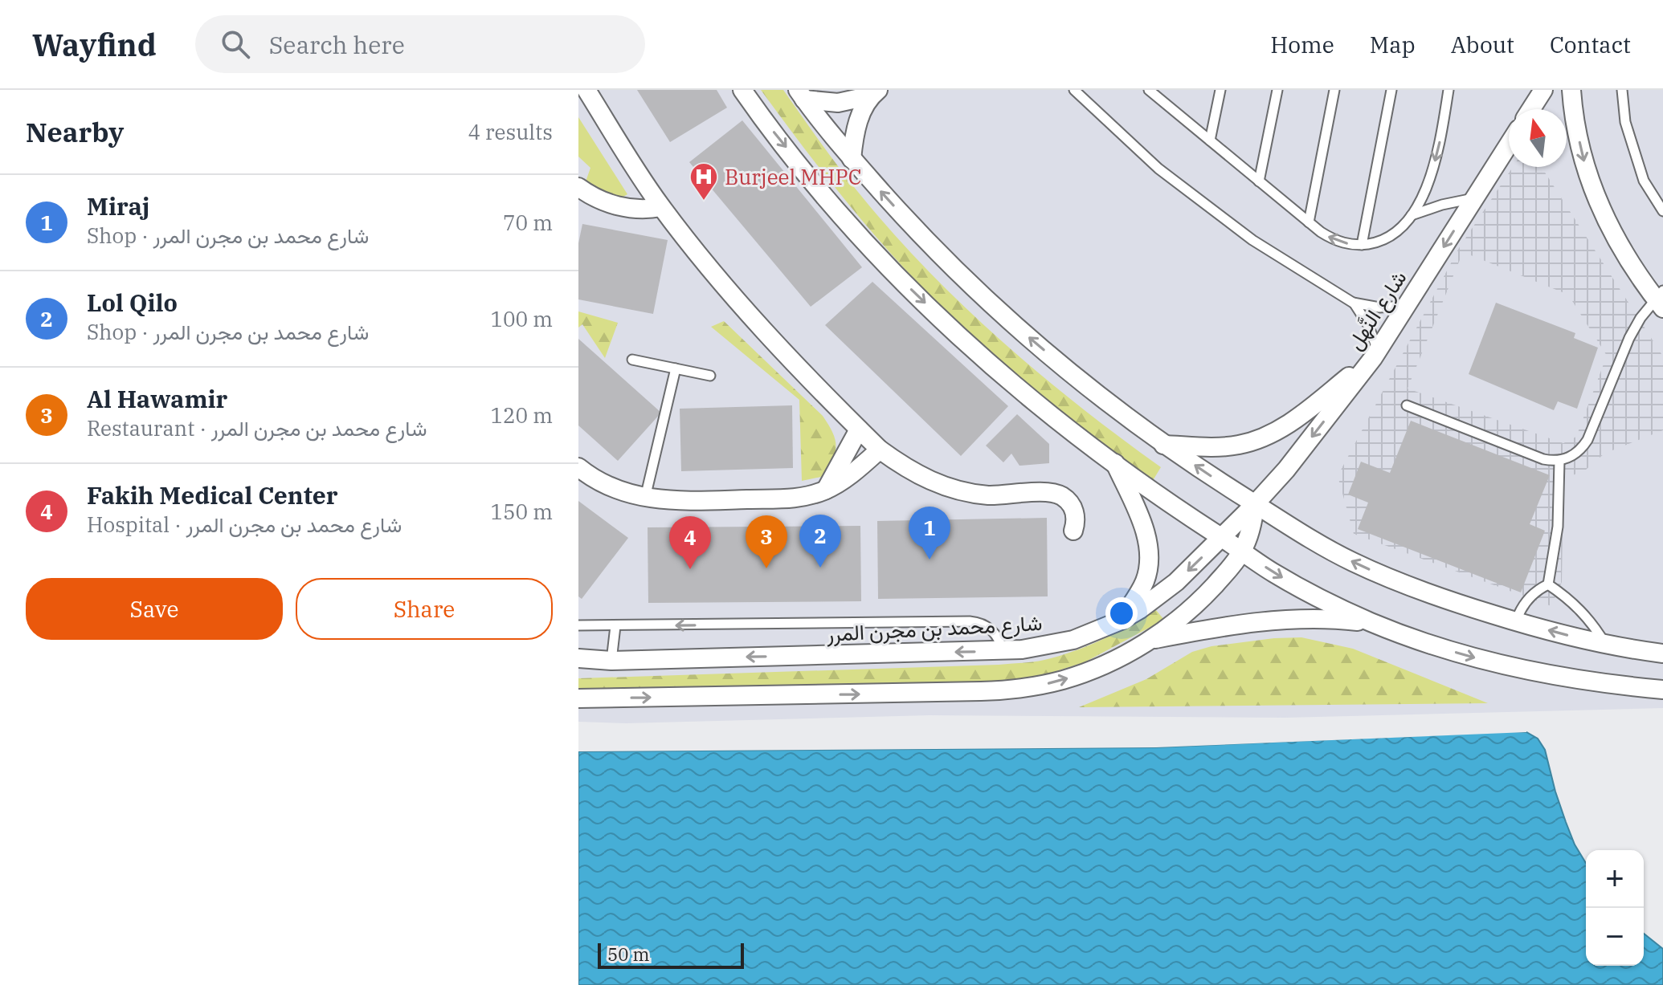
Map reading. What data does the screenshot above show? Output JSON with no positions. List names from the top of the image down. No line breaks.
{"streets":{"street":["شارع النَّهل","شارع محمد بن مجرن المرر"]},"crossings":[["شارع النَّهل","شارع محمد بن مجرن المرر"]],"one_way":["شارع النَّهل"],"places":{"hospital":["Burjeel MHPC"]},"scale_bar":"50 m","north":"top","page":{"header":"Wayfind","search":"Search here","nav":["Home","Map","About","Contact"],"heading":["Nearby","4 results"],"list":[{"mark":"1","name":"Miraj","note":"Shop · شارع محمد بن مجرن المرر","value":"70 m"},{"mark":"2","name":"Lol Qilo","note":"Shop · شارع محمد بن مجرن المرر","value":"100 m"},{"mark":"3","name":"Al Hawamir","note":"Restaurant · شارع محمد بن مجرن المرر","value":"120 m"},{"mark":"4","name":"Fakih Medical Center","note":"Hospital · شارع محمد بن مجرن المرر","value":"150 m"}],"pins":["1","2","3","4"],"buttons":["Save","Share"],"map_buttons":["+","−"],"scale":"50 m"}}
